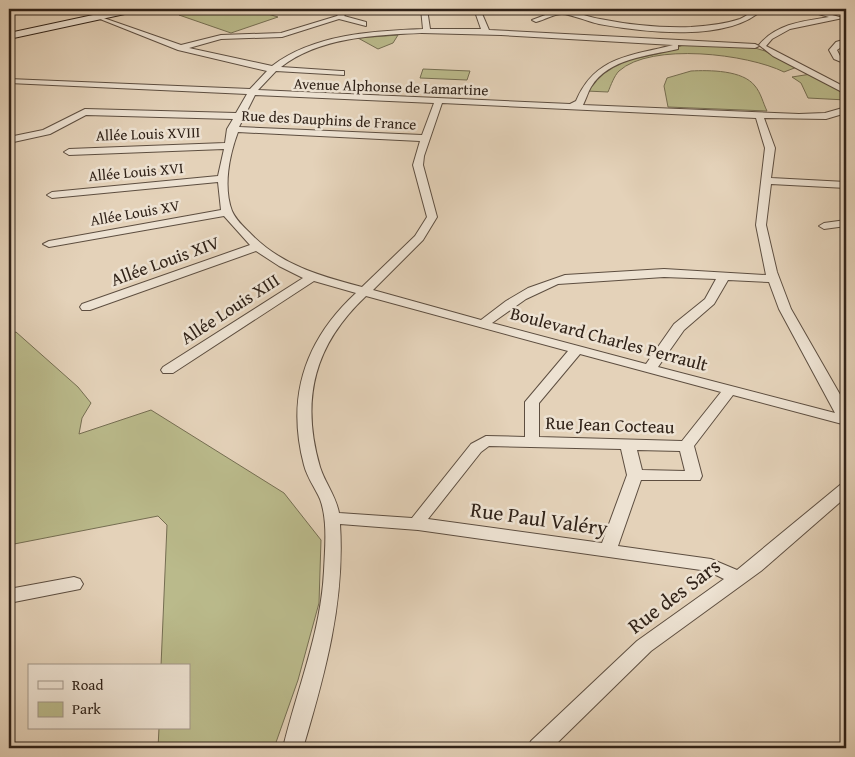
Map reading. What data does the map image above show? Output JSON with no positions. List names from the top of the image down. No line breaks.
{"streets":{"street":["Avenue Alphonse de Lamartine","Rue des Dauphins de France","Allée Louis XVIII","Allée Louis XVI","Allée Louis XV","Allée Louis XIV","Allée Louis XIII","Boulevard Charles Perrault","Rue Jean Cocteau","Rue Paul Valéry","Rue des Sars"]},"crossings":[["Allée Louis XV","Boulevard Charles Perrault"],["Allée Louis XIV","Boulevard Charles Perrault"],["Allée Louis XIII","Boulevard Charles Perrault"],["Rue Jean Cocteau","Rue Paul Valéry"],["Rue Paul Valéry","Rue des Sars"]],"legend":["Road","Park"]}
